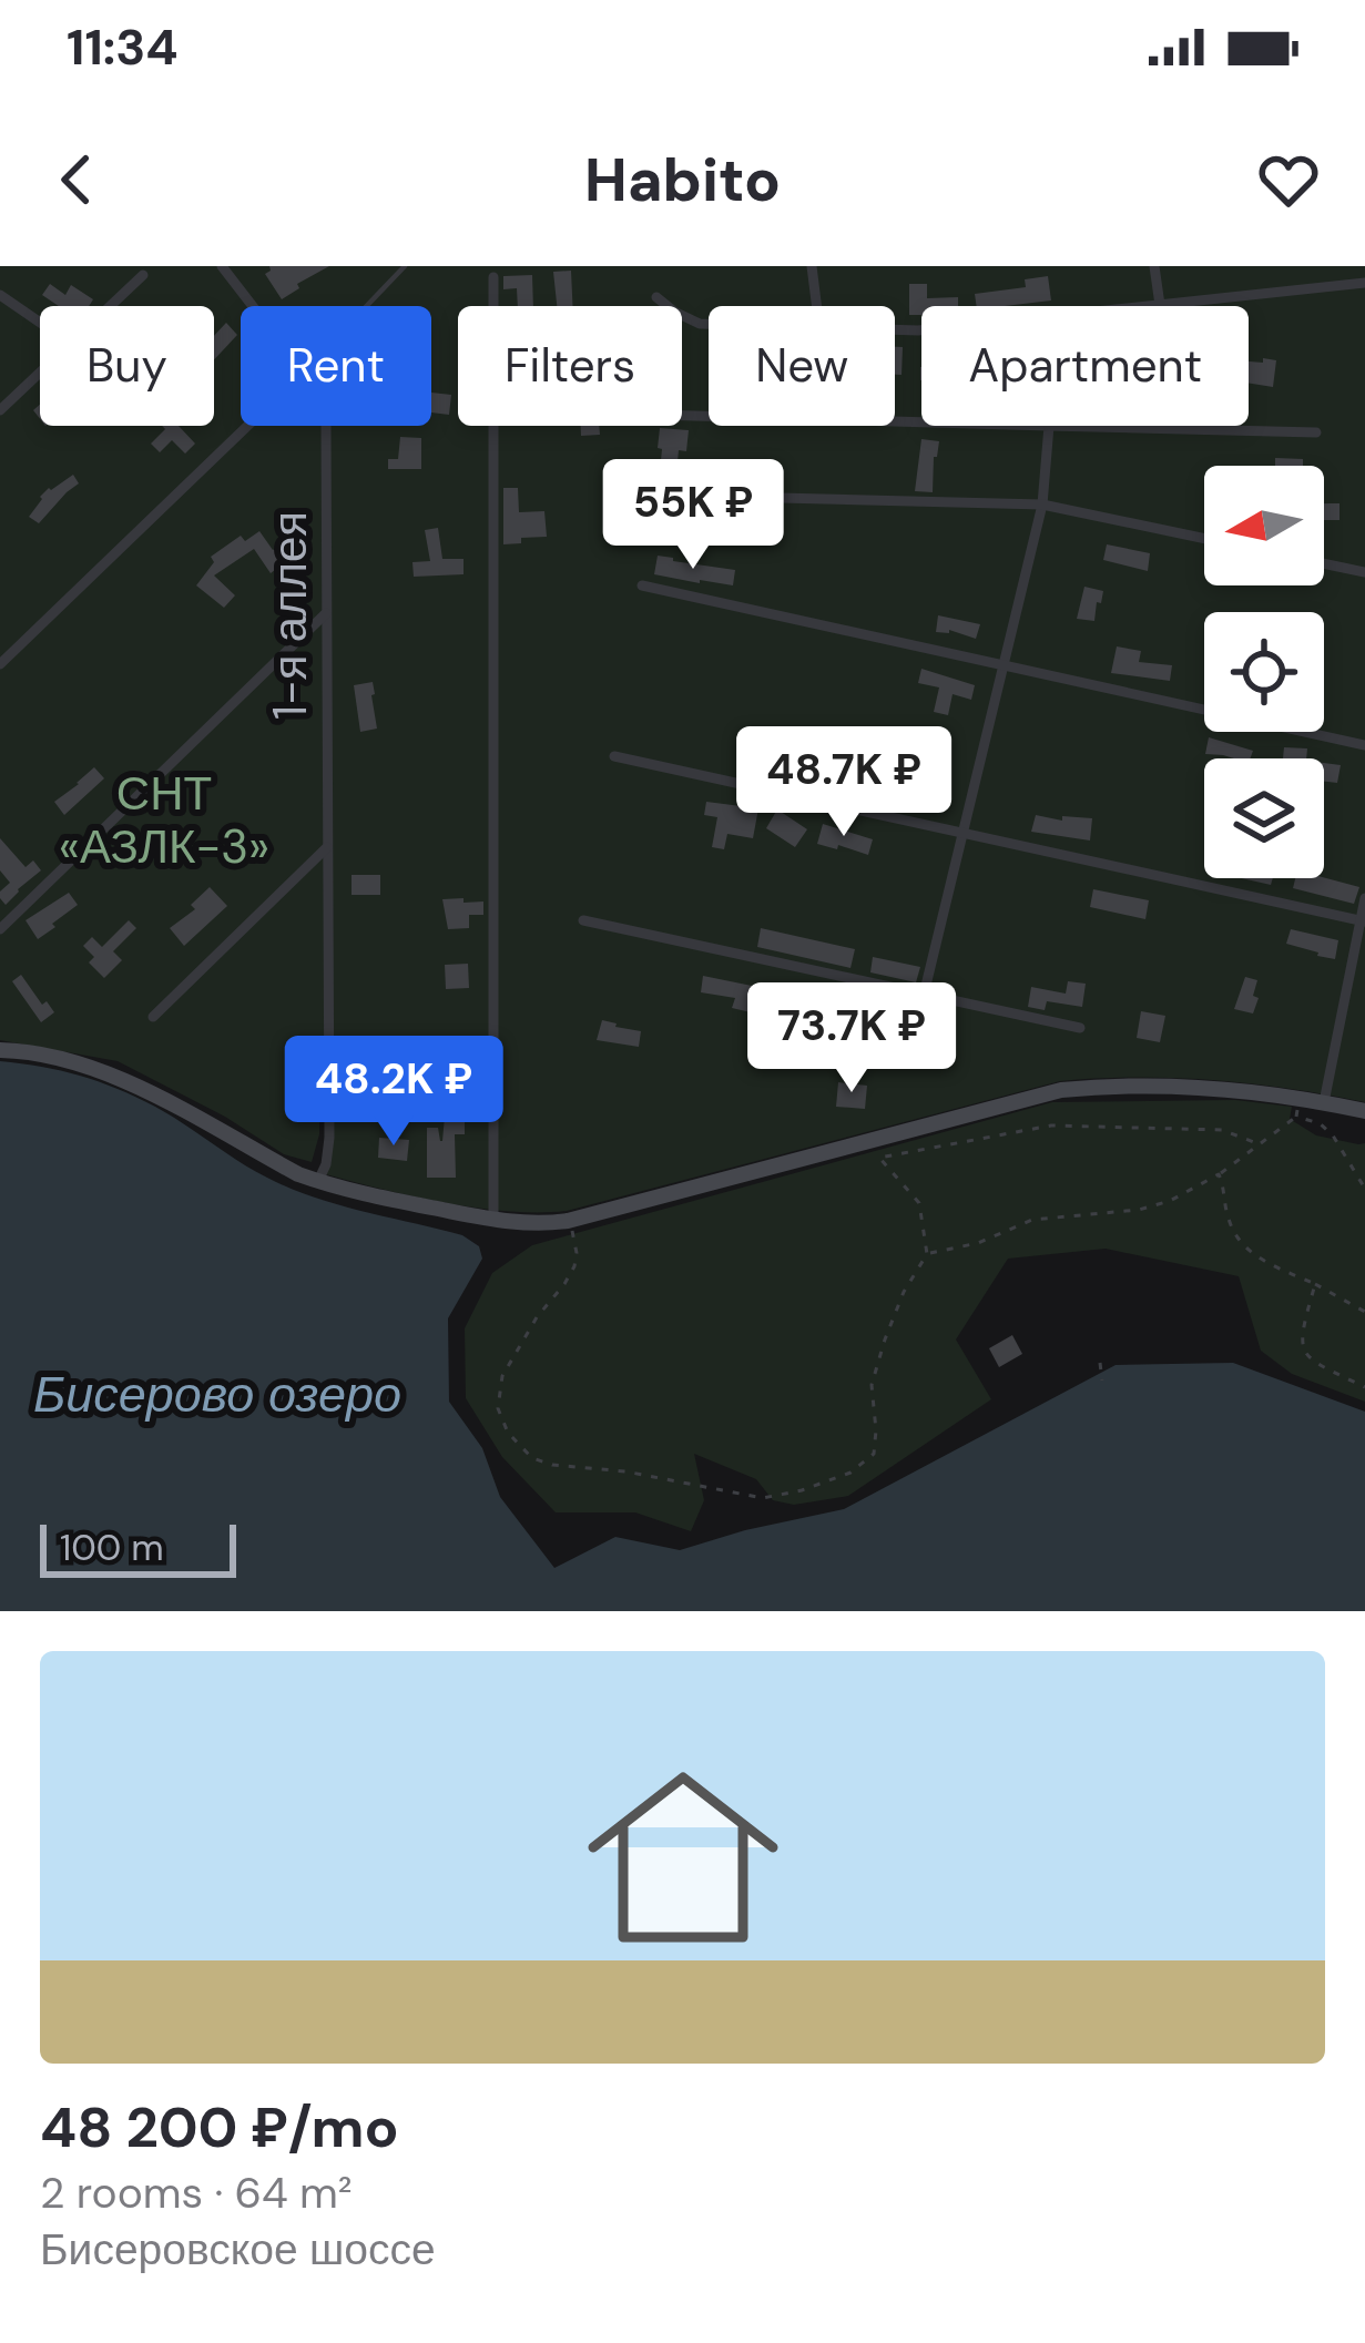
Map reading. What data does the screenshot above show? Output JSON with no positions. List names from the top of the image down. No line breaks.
{"streets":{"street":["1-я аллея"]},"water":["Бисерово озеро"],"parks":["СНТ «АЗЛК-3»"],"scale_bar":"100 m","north":"left","page":{"status":"11:34","header":"Habito","chip":["Buy","Rent","Filters","New","Apartment"],"price":["55K ₽","48.7K ₽","73.7K ₽","48.2K ₽"],"scale":"100 m","list":[{"name":"48 200 ₽/mo","note":"2 rooms · 64 m² · Бисеровское шоссе"}]}}
